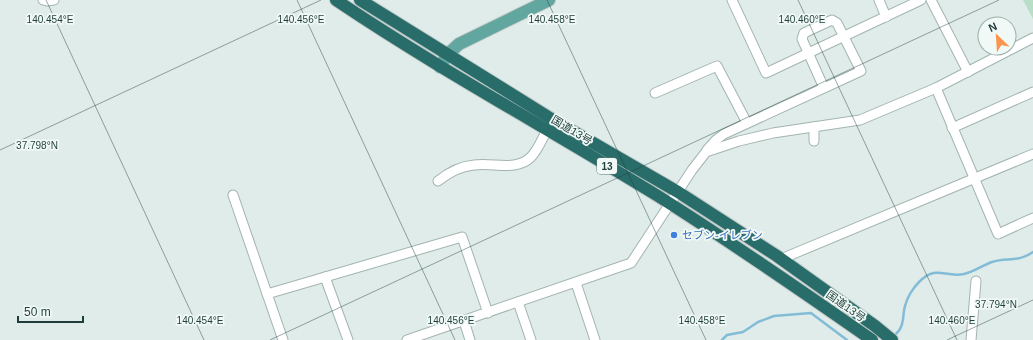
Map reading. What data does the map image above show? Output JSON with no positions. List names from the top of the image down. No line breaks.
{"streets":{"highway":["国道13号","13"]},"places":["セブン-イレブン"],"scale_bar":"50 m","north":"top left","coordinates":["140.454°E","140.456°E","140.458°E","140.460°E","37.798°N","37.794°N"]}
